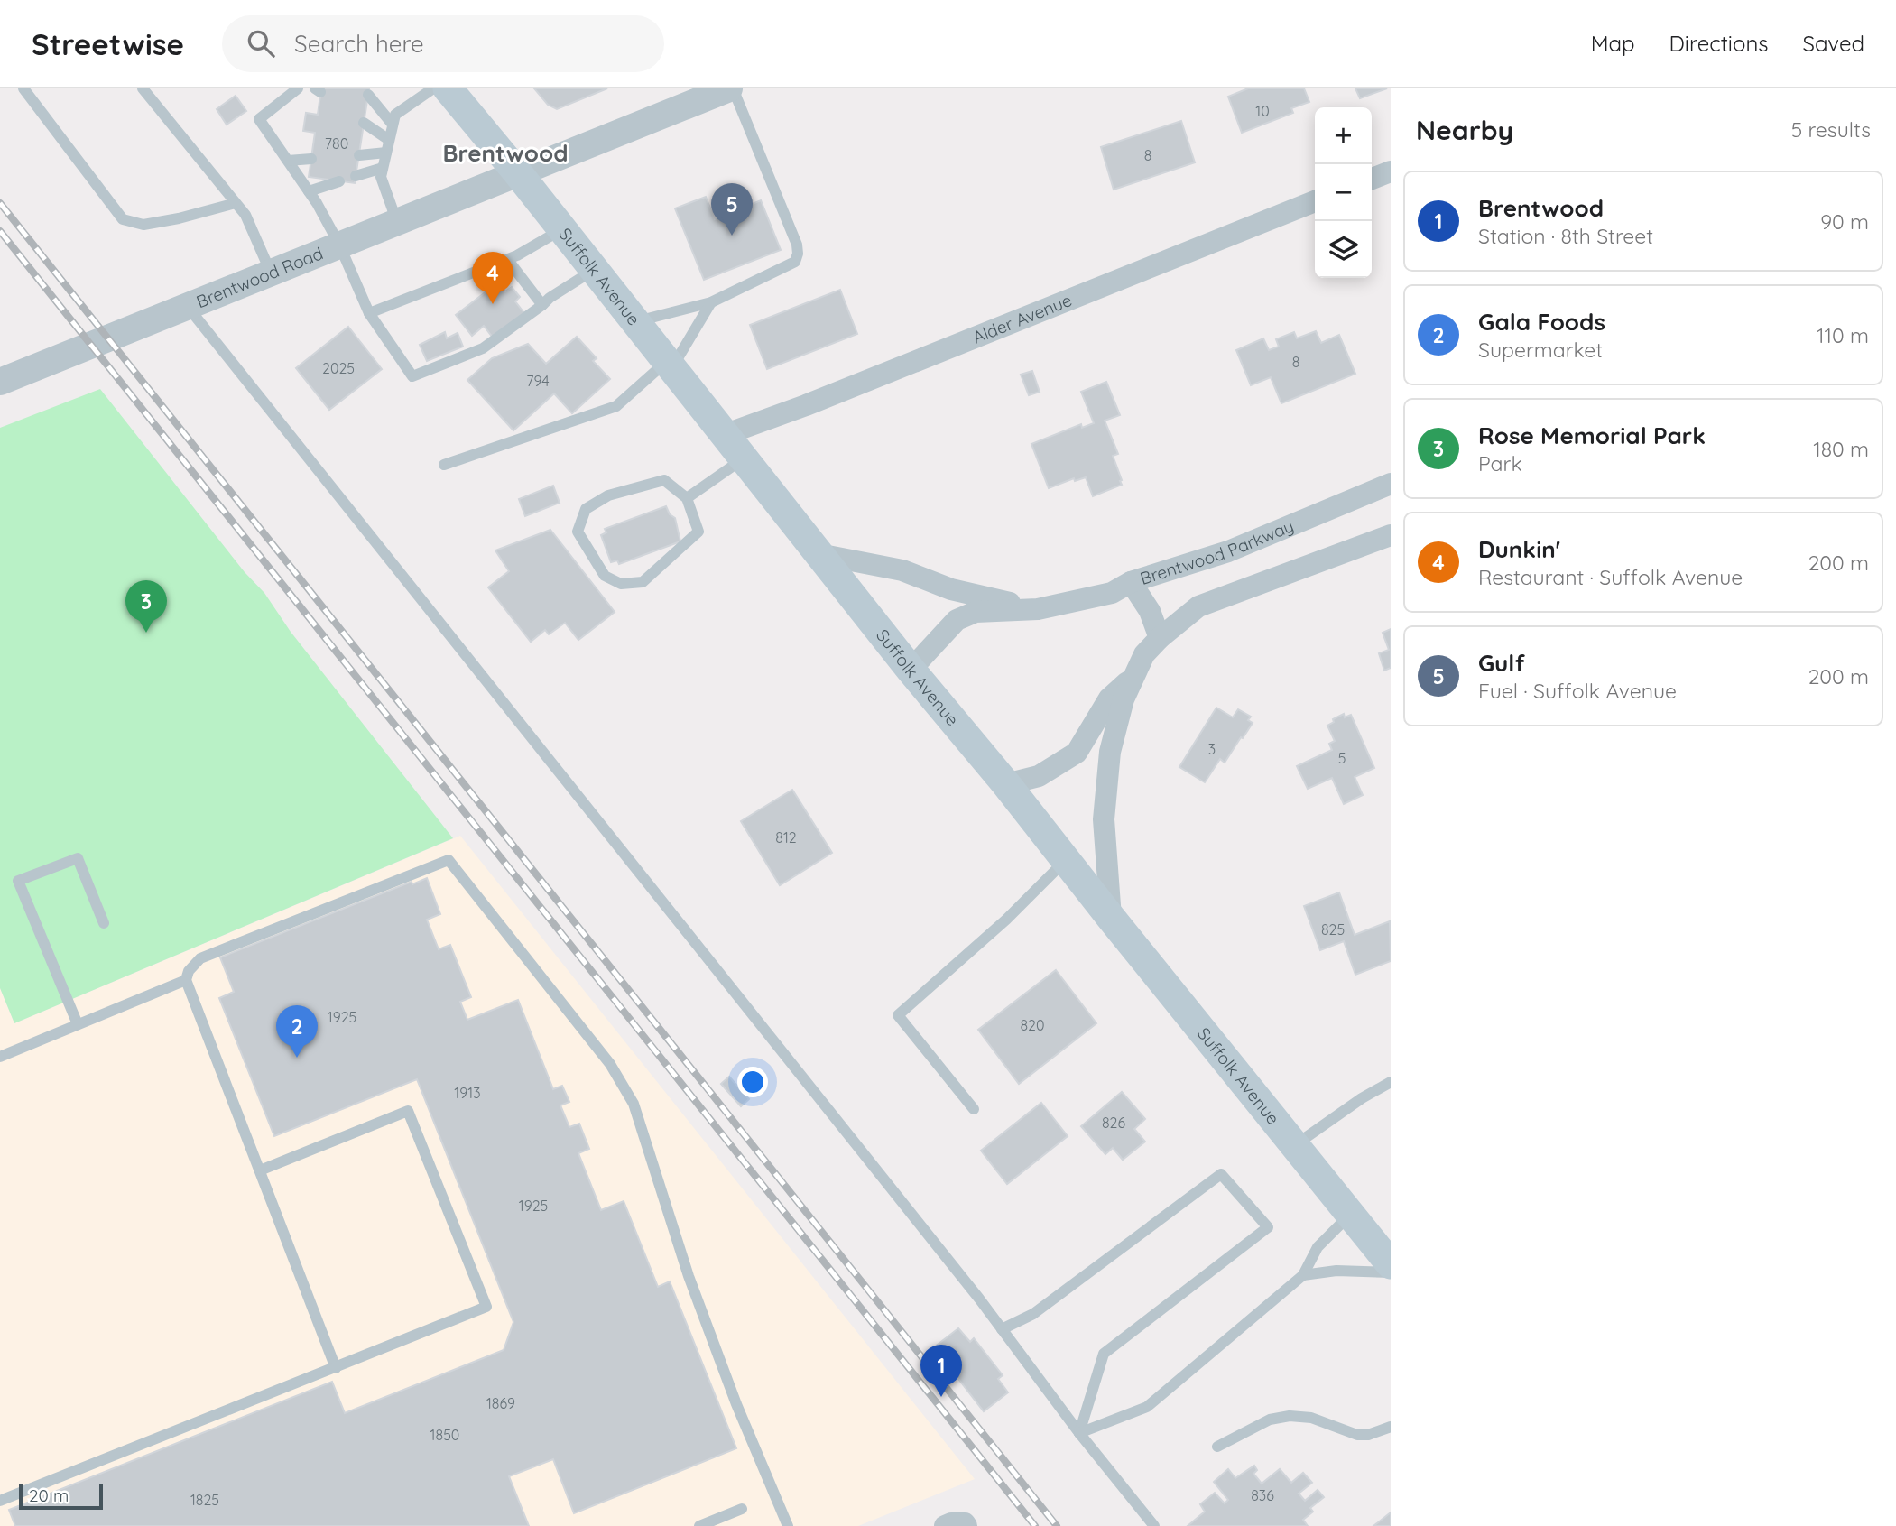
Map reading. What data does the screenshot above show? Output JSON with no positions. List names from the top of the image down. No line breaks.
{"streets":{"main road":["Suffolk Avenue"],"street":["Brentwood Road","Alder Avenue","Brentwood Parkway"]},"crossings":[["Brentwood Road","Suffolk Avenue"],["Suffolk Avenue","Alder Avenue"],["Suffolk Avenue","Brentwood Parkway"]],"districts":["Brentwood"],"house_numbers":["10","780","8","8","2025","794","3","5","812","825","1925","820","1913","826","1925","1869","1850","836","1825"],"scale_bar":"20 m","page":{"header":"Streetwise","search":"Search here","nav":["Map","Directions","Saved"],"heading":["Nearby","5 results"],"map_buttons":["+","−"],"list":[{"mark":"1","name":"Brentwood","note":"Station · 8th Street","value":"90 m"},{"mark":"2","name":"Gala Foods","note":"Supermarket","value":"110 m"},{"mark":"3","name":"Rose Memorial Park","note":"Park","value":"180 m"},{"mark":"4","name":"Dunkin'","note":"Restaurant · Suffolk Avenue","value":"200 m"},{"mark":"5","name":"Gulf","note":"Fuel · Suffolk Avenue","value":"200 m"}],"pins":["5","4","3","2","1"],"scale":"20 m"}}
